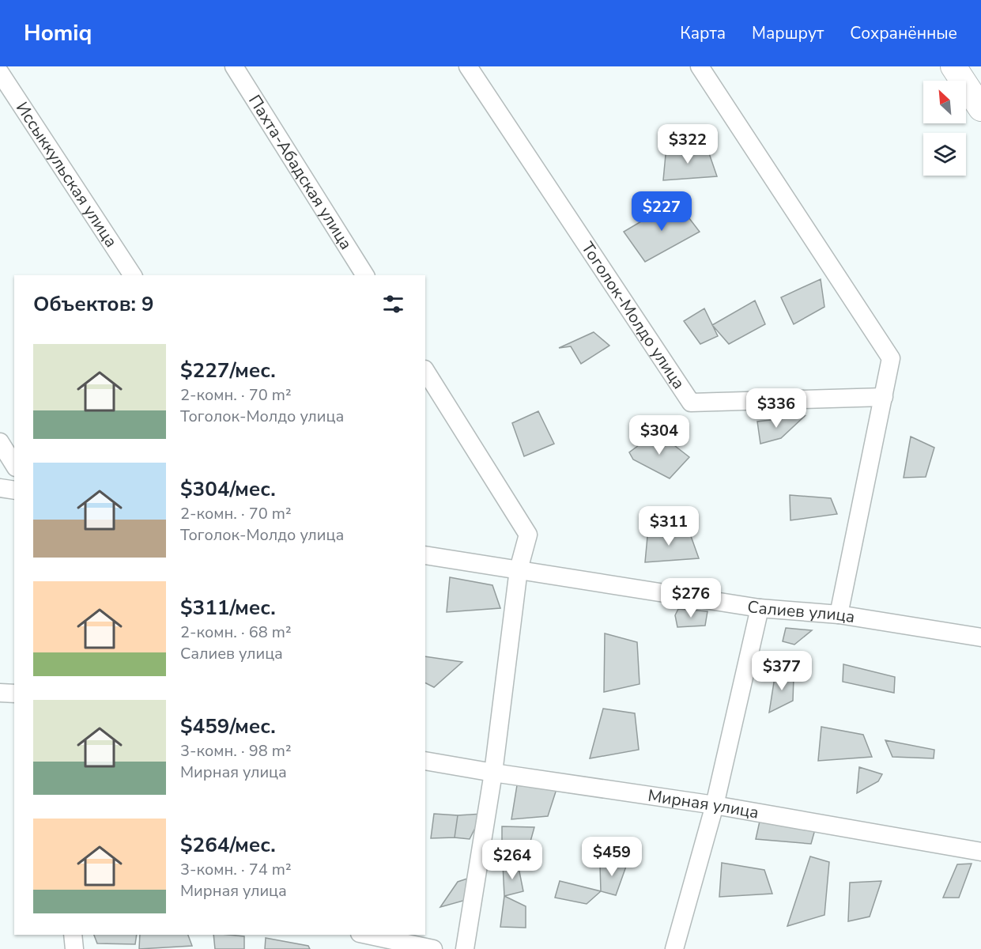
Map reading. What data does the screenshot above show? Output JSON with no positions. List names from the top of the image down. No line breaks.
{"streets":{"street":["Пахта-Абадская улица","Иссыккульская улица","Тоголок-Молдо улица","Салиев улица","Мирная улица"]},"north":"top left","page":{"header":"Homiq","nav":["Карта","Маршрут","Сохранённые"],"price":["$322","$227","$336","$304","$311","$276","$377","$459","$264"],"heading":"Объектов: 9","list":[{"name":"$227/мес.","note":"2-комн. · 70 m² · Тоголок-Молдо улица"},{"name":"$304/мес.","note":"2-комн. · 70 m² · Тоголок-Молдо улица"},{"name":"$311/мес.","note":"2-комн. · 68 m² · Салиев улица"},{"name":"$459/мес.","note":"3-комн. · 98 m² · Мирная улица"},{"name":"$264/мес.","note":"3-комн. · 74 m² · Мирная улица"}]}}
